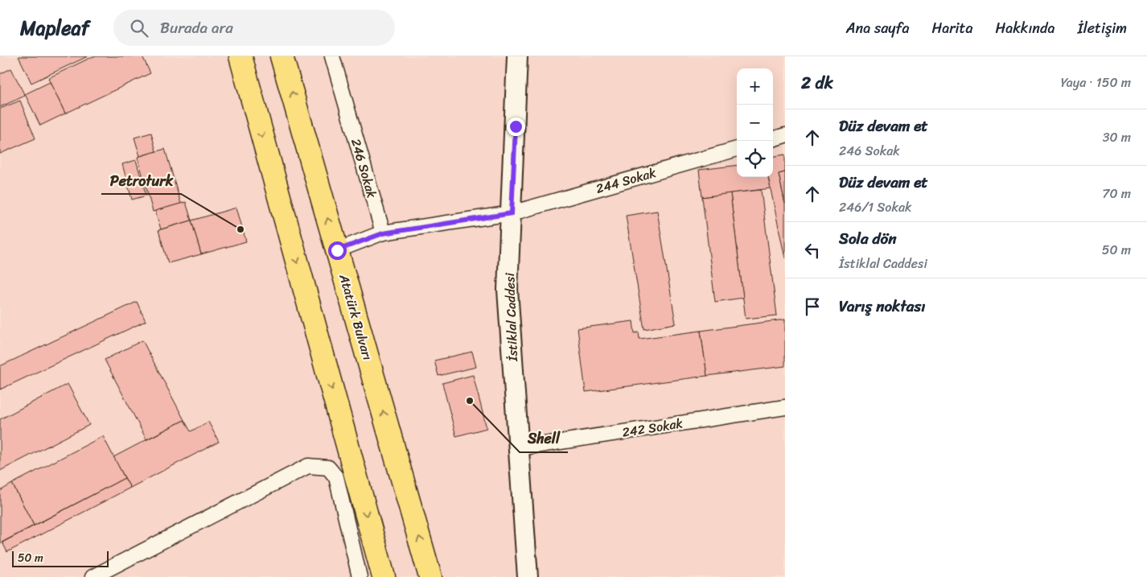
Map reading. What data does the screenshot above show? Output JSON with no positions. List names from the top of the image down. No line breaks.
{"streets":{"main road":["Atatürk Bulvarı"],"street":["246 Sokak","244 Sokak","İstiklal Caddesi","242 Sokak"]},"crossings":[["246 Sokak","244 Sokak"],["244 Sokak","İstiklal Caddesi"],["İstiklal Caddesi","242 Sokak"]],"places":["Petroturk","Shell"],"scale_bar":"50 m","page":{"header":"Mapleaf","search":"Burada ara","nav":["Ana sayfa","Harita","Hakkında","İletişim"],"heading":["2 dk","Yaya · 150 m"],"map_buttons":["+","−"],"list":[["Düz devam et","246 Sokak","30 m"],["Düz devam et","246/1 Sokak","70 m"],["Sola dön","İstiklal Caddesi","50 m"],"Varış noktası"],"scale":"50 m"}}
